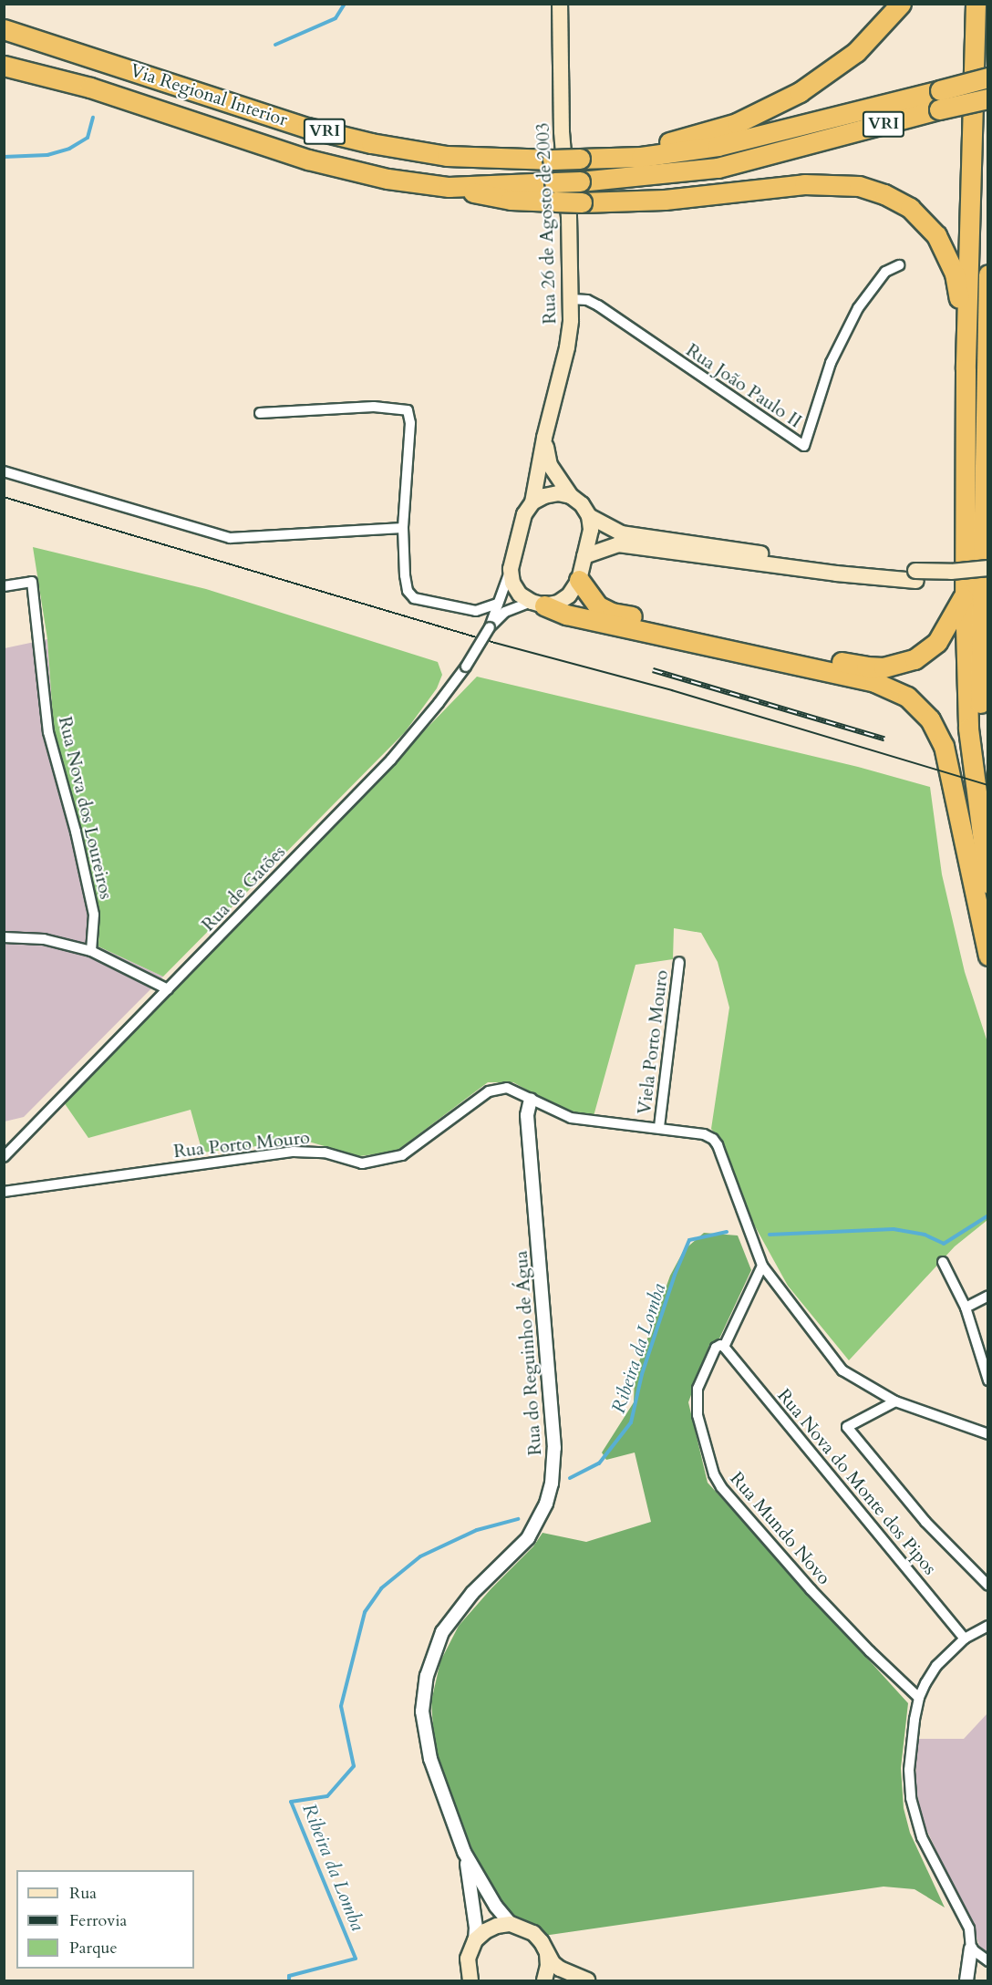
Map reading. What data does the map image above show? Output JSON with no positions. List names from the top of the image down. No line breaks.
{"streets":{"highway":["Via Regional Interior","VRI"],"main road":["Rua 26 de Agosto de 2003"],"street":["Rua João Paulo II","Rua Nova dos Loureiros","Rua de Gatões","Viela Porto Mouro","Rua Porto Mouro","Rua do Reguinho de Água","Rua Nova do Monte dos Pipos","Rua Mundo Novo"]},"crossings":[["Via Regional Interior","VRI"],["Rua 26 de Agosto de 2003","Rua João Paulo II"],["Rua 26 de Agosto de 2003","Rua de Gatões"],["Viela Porto Mouro","Rua Porto Mouro"],["Rua Porto Mouro","Rua do Reguinho de Água"],["Rua Porto Mouro","Rua Mundo Novo"],["Rua Nova do Monte dos Pipos","Rua Mundo Novo"]],"water":["Ribeira da Lomba"],"legend":["Rua","Ferrovia","Parque"]}
